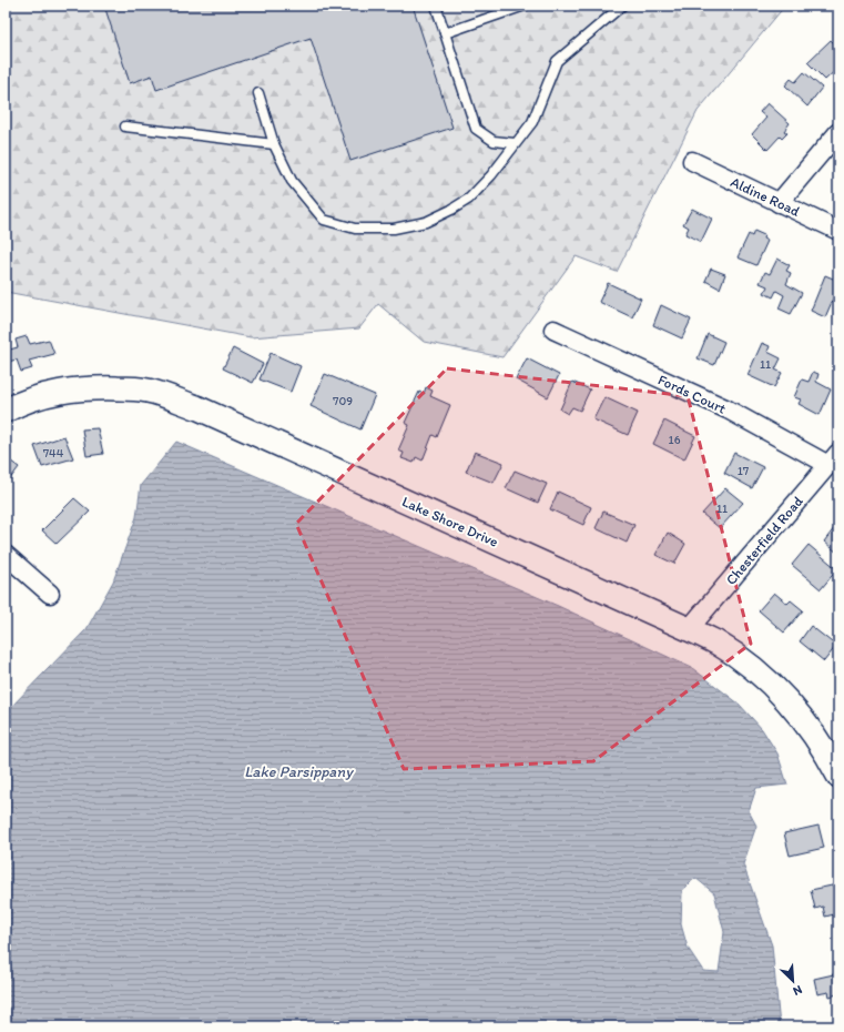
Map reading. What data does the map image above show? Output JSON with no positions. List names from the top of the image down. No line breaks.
{"streets":{"street":["Aldine Road","Fords Court","Lake Shore Drive","Chesterfield Road"]},"crossings":[["Fords Court","Chesterfield Road"],["Lake Shore Drive","Chesterfield Road"]],"water":["Lake Parsippany"],"house_numbers":["11","709","16","744","17","11"],"north":"bottom right"}
